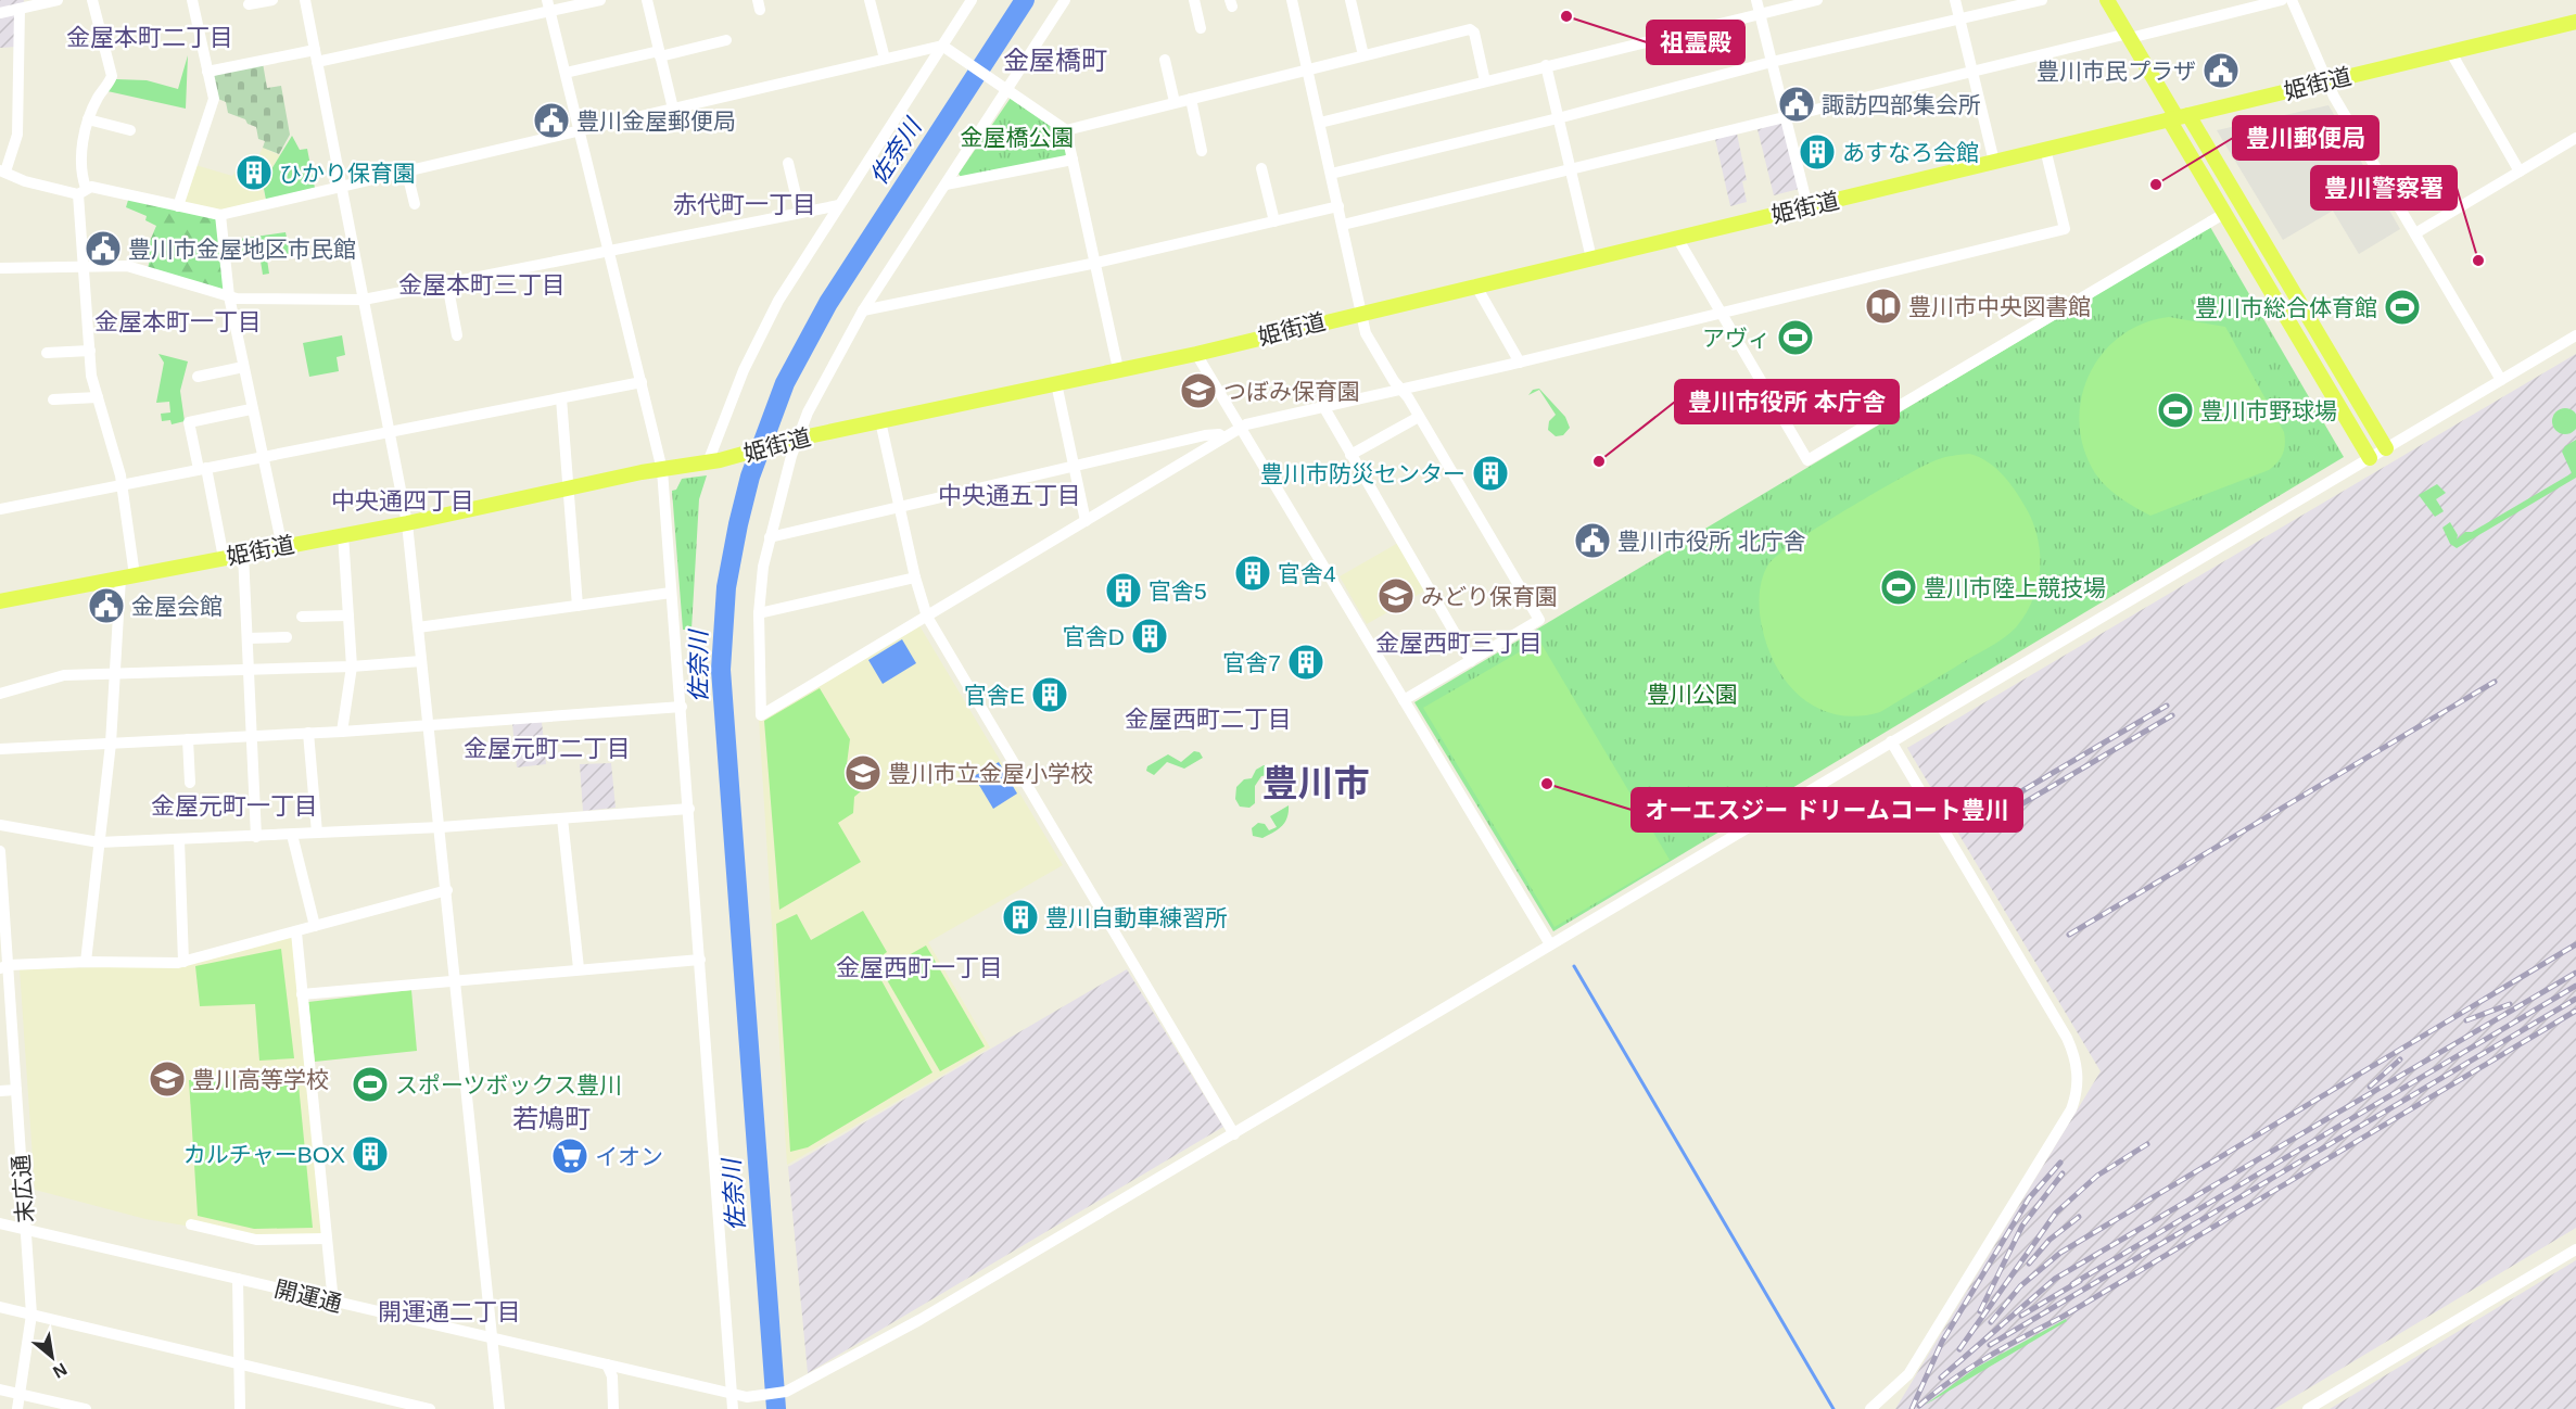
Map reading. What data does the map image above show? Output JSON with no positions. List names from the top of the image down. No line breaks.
{"streets":{"main road":["姫街道"],"street":["末広通","開運通"]},"crossings":[["末広通","開運通"]],"districts":["金屋本町二丁目","金屋橋町","赤代町一丁目","金屋本町三丁目","金屋本町一丁目","中央通五丁目","中央通四丁目","金屋西町三丁目","金屋西町二丁目","金屋元町二丁目","豊川市","金屋元町一丁目","金屋西町一丁目","若鳩町","開運通二丁目"],"water":["佐奈川"],"parks":["金屋橋公園","豊川公園"],"places":{"other":["祖霊殿","豊川郵便局","豊川警察署","豊川市役所 本庁舎","オーエスジー ドリームコート豊川"],"public building":["豊川市民プラザ","諏訪四部集会所","豊川金屋郵便局","豊川市金屋地区市民館","豊川市役所 北庁舎","金屋会館"],"building":["あすなろ会館","ひかり保育園","豊川市防災センター","官舎4","官舎5","官舎D","官舎7","官舎E","豊川自動車練習所","カルチャーBOX"],"library":["豊川市中央図書館"],"sports":["豊川市総合体育館","アヴィ","豊川市野球場","豊川市陸上競技場","スポーツボックス豊川"],"school or university":["つぼみ保育園","みどり保育園","豊川市立金屋小学校","豊川高等学校"],"supermarket":["イオン"]},"north":"bottom right"}
